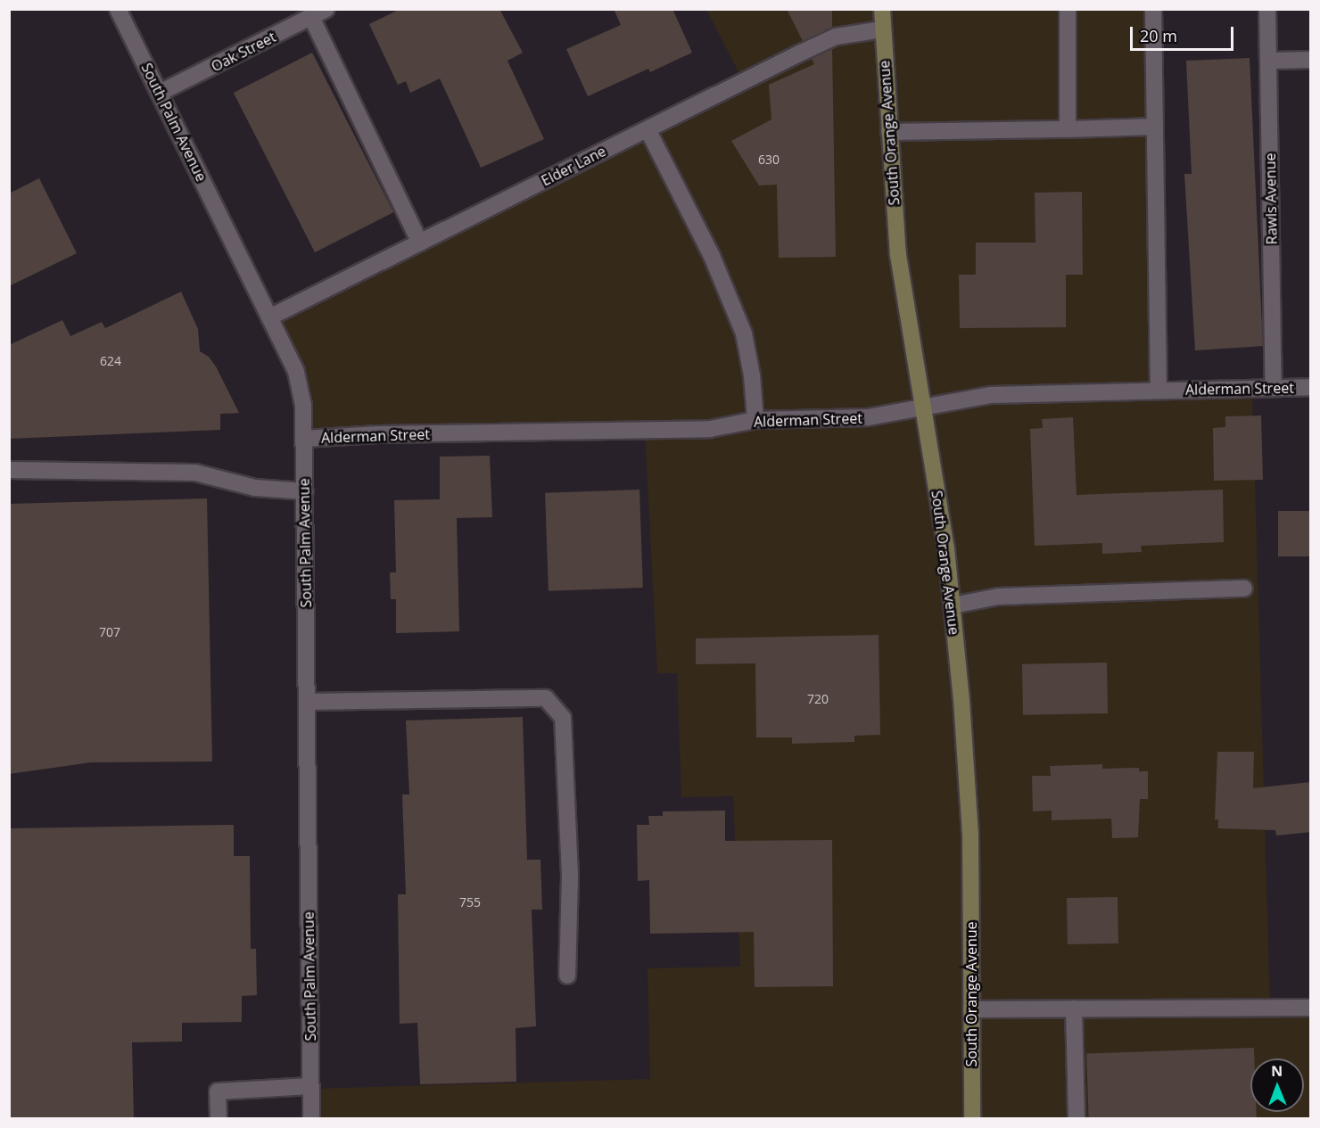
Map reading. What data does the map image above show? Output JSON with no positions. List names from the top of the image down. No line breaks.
{"streets":{"street":["Oak Street","South Palm Avenue","South Orange Avenue","Elder Lane","Rawls Avenue","Alderman Street"]},"crossings":[["Oak Street","South Palm Avenue"],["South Palm Avenue","Elder Lane"],["South Palm Avenue","Alderman Street"],["South Orange Avenue","Elder Lane"],["South Orange Avenue","Alderman Street"],["Rawls Avenue","Alderman Street"]],"house_numbers":["630","624","707","720","755"],"scale_bar":"20 m","north":"top"}
